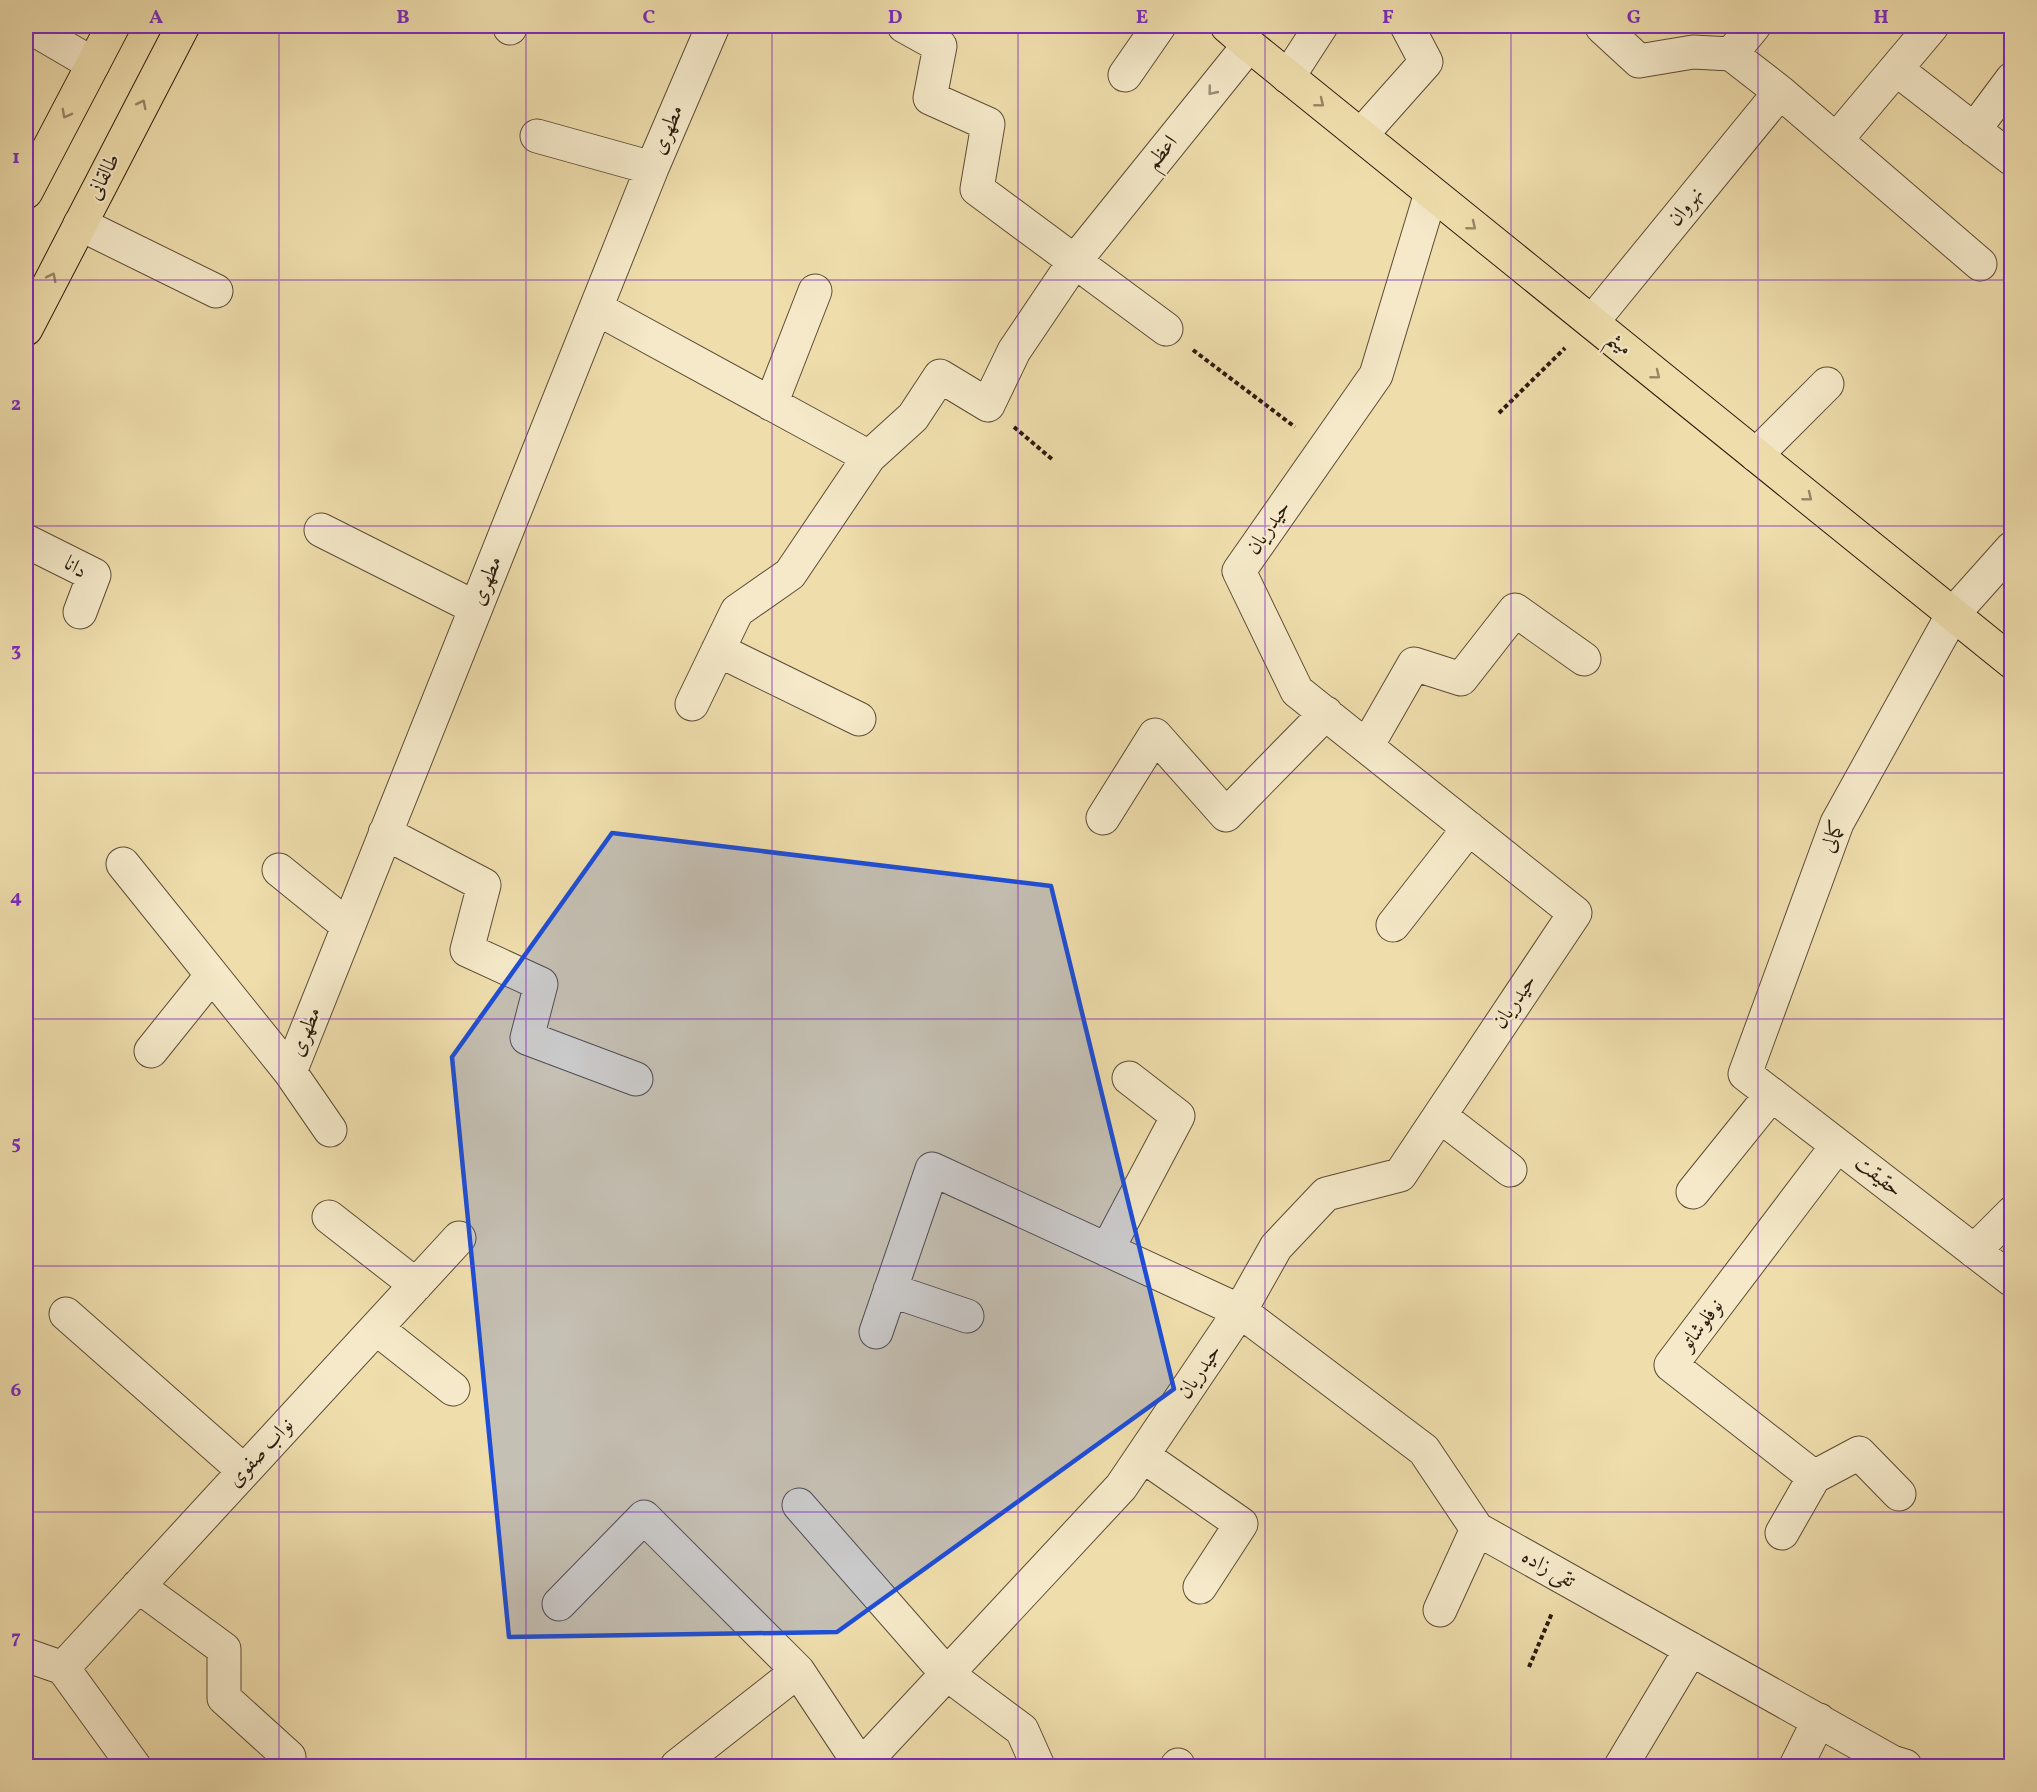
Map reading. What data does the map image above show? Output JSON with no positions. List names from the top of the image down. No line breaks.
{"streets":{"main road":["طالقانی","میثم"],"street":["مطهری","اعظم","نهروان","حیدریان","دانا","کمالی","حقیقت","نوفلوشاتو","نواب صفوی","تقی زاده"]},"crossings":[["اعظم","میثم"],["نهروان","میثم"],["میثم","حیدریان"],["میثم","کمالی"],["حیدریان","تقی زاده"],["کمالی","حقیقت"],["حقیقت","نوفلوشاتو"]],"one_way":["اعظم","میثم"],"grid":{"columns":["A","B","C","D","E","F","G","H"],"rows":["1","2","3","4","5","6","7"]}}
